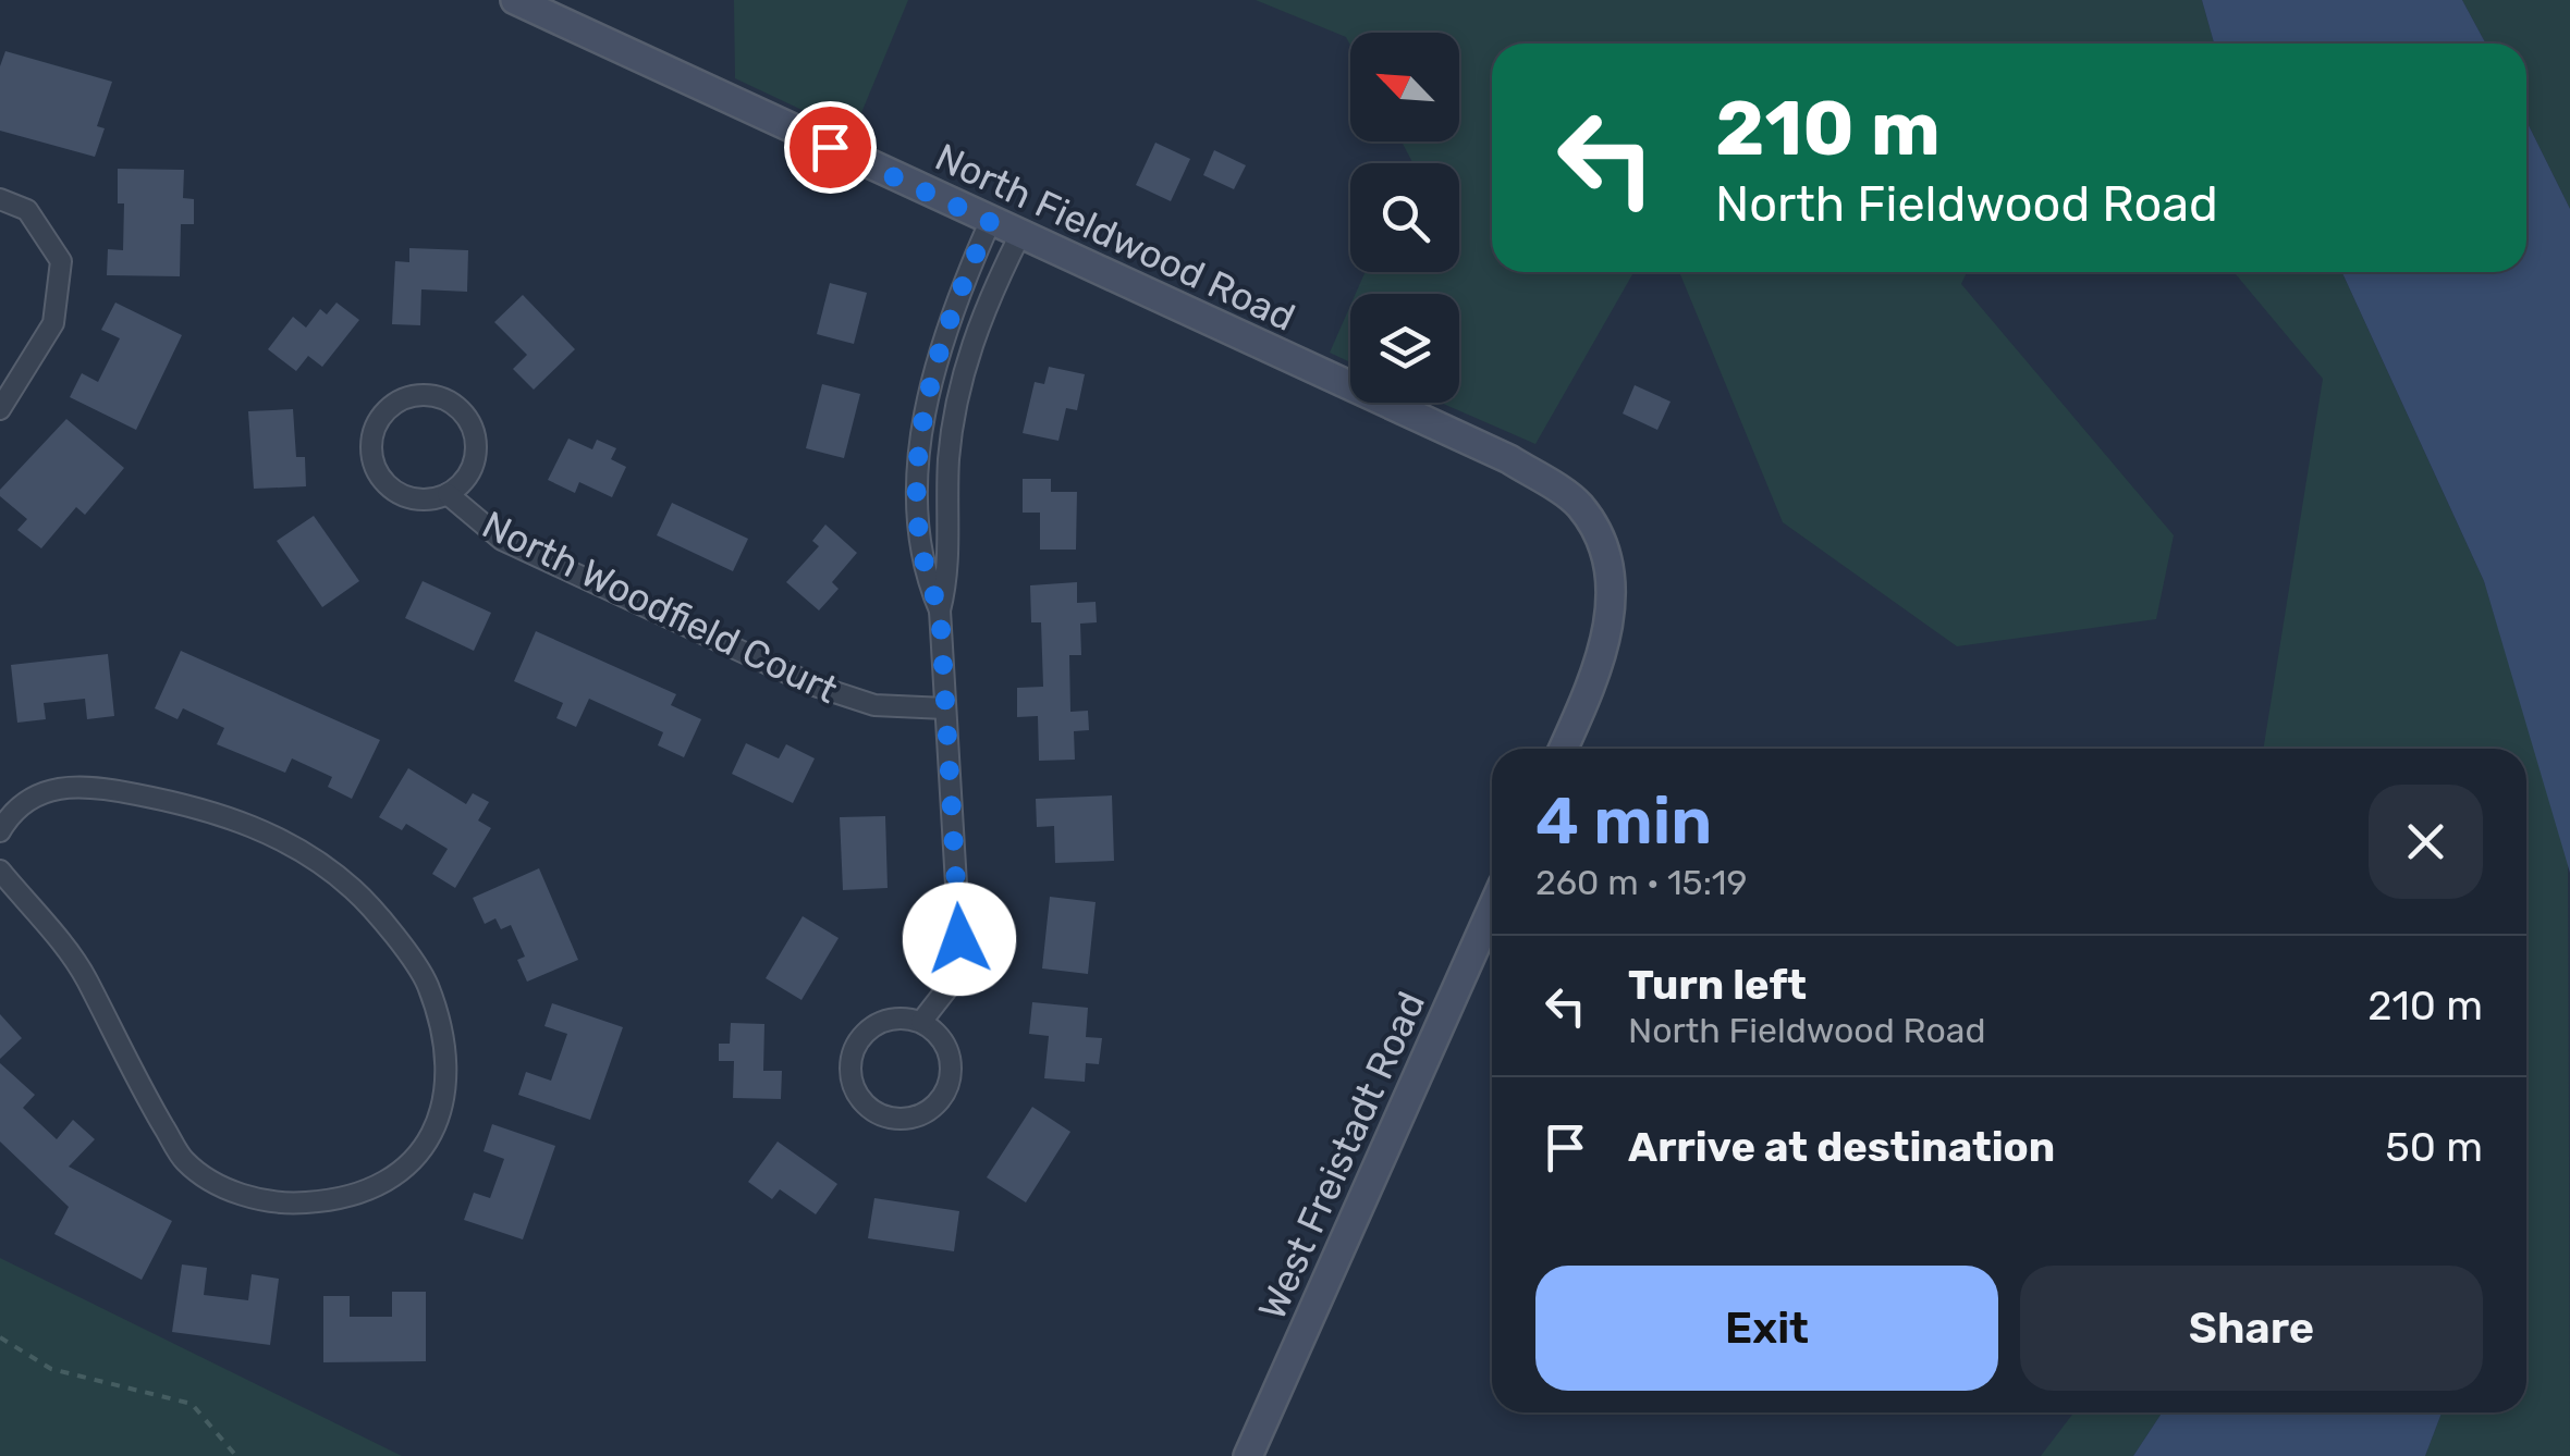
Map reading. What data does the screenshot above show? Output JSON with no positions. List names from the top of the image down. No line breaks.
{"streets":{"street":["North Fieldwood Road","North Woodfield Court","West Freistadt Road"]},"north":"top left","page":{"turn":["210 m","North Fieldwood Road"],"heading":["4 min","260 m · 15:19"],"list":[{"name":"Turn left","note":"North Fieldwood Road","value":"210 m"},{"name":"Arrive at destination","value":"50 m"}],"buttons":["Exit","Share"]}}
